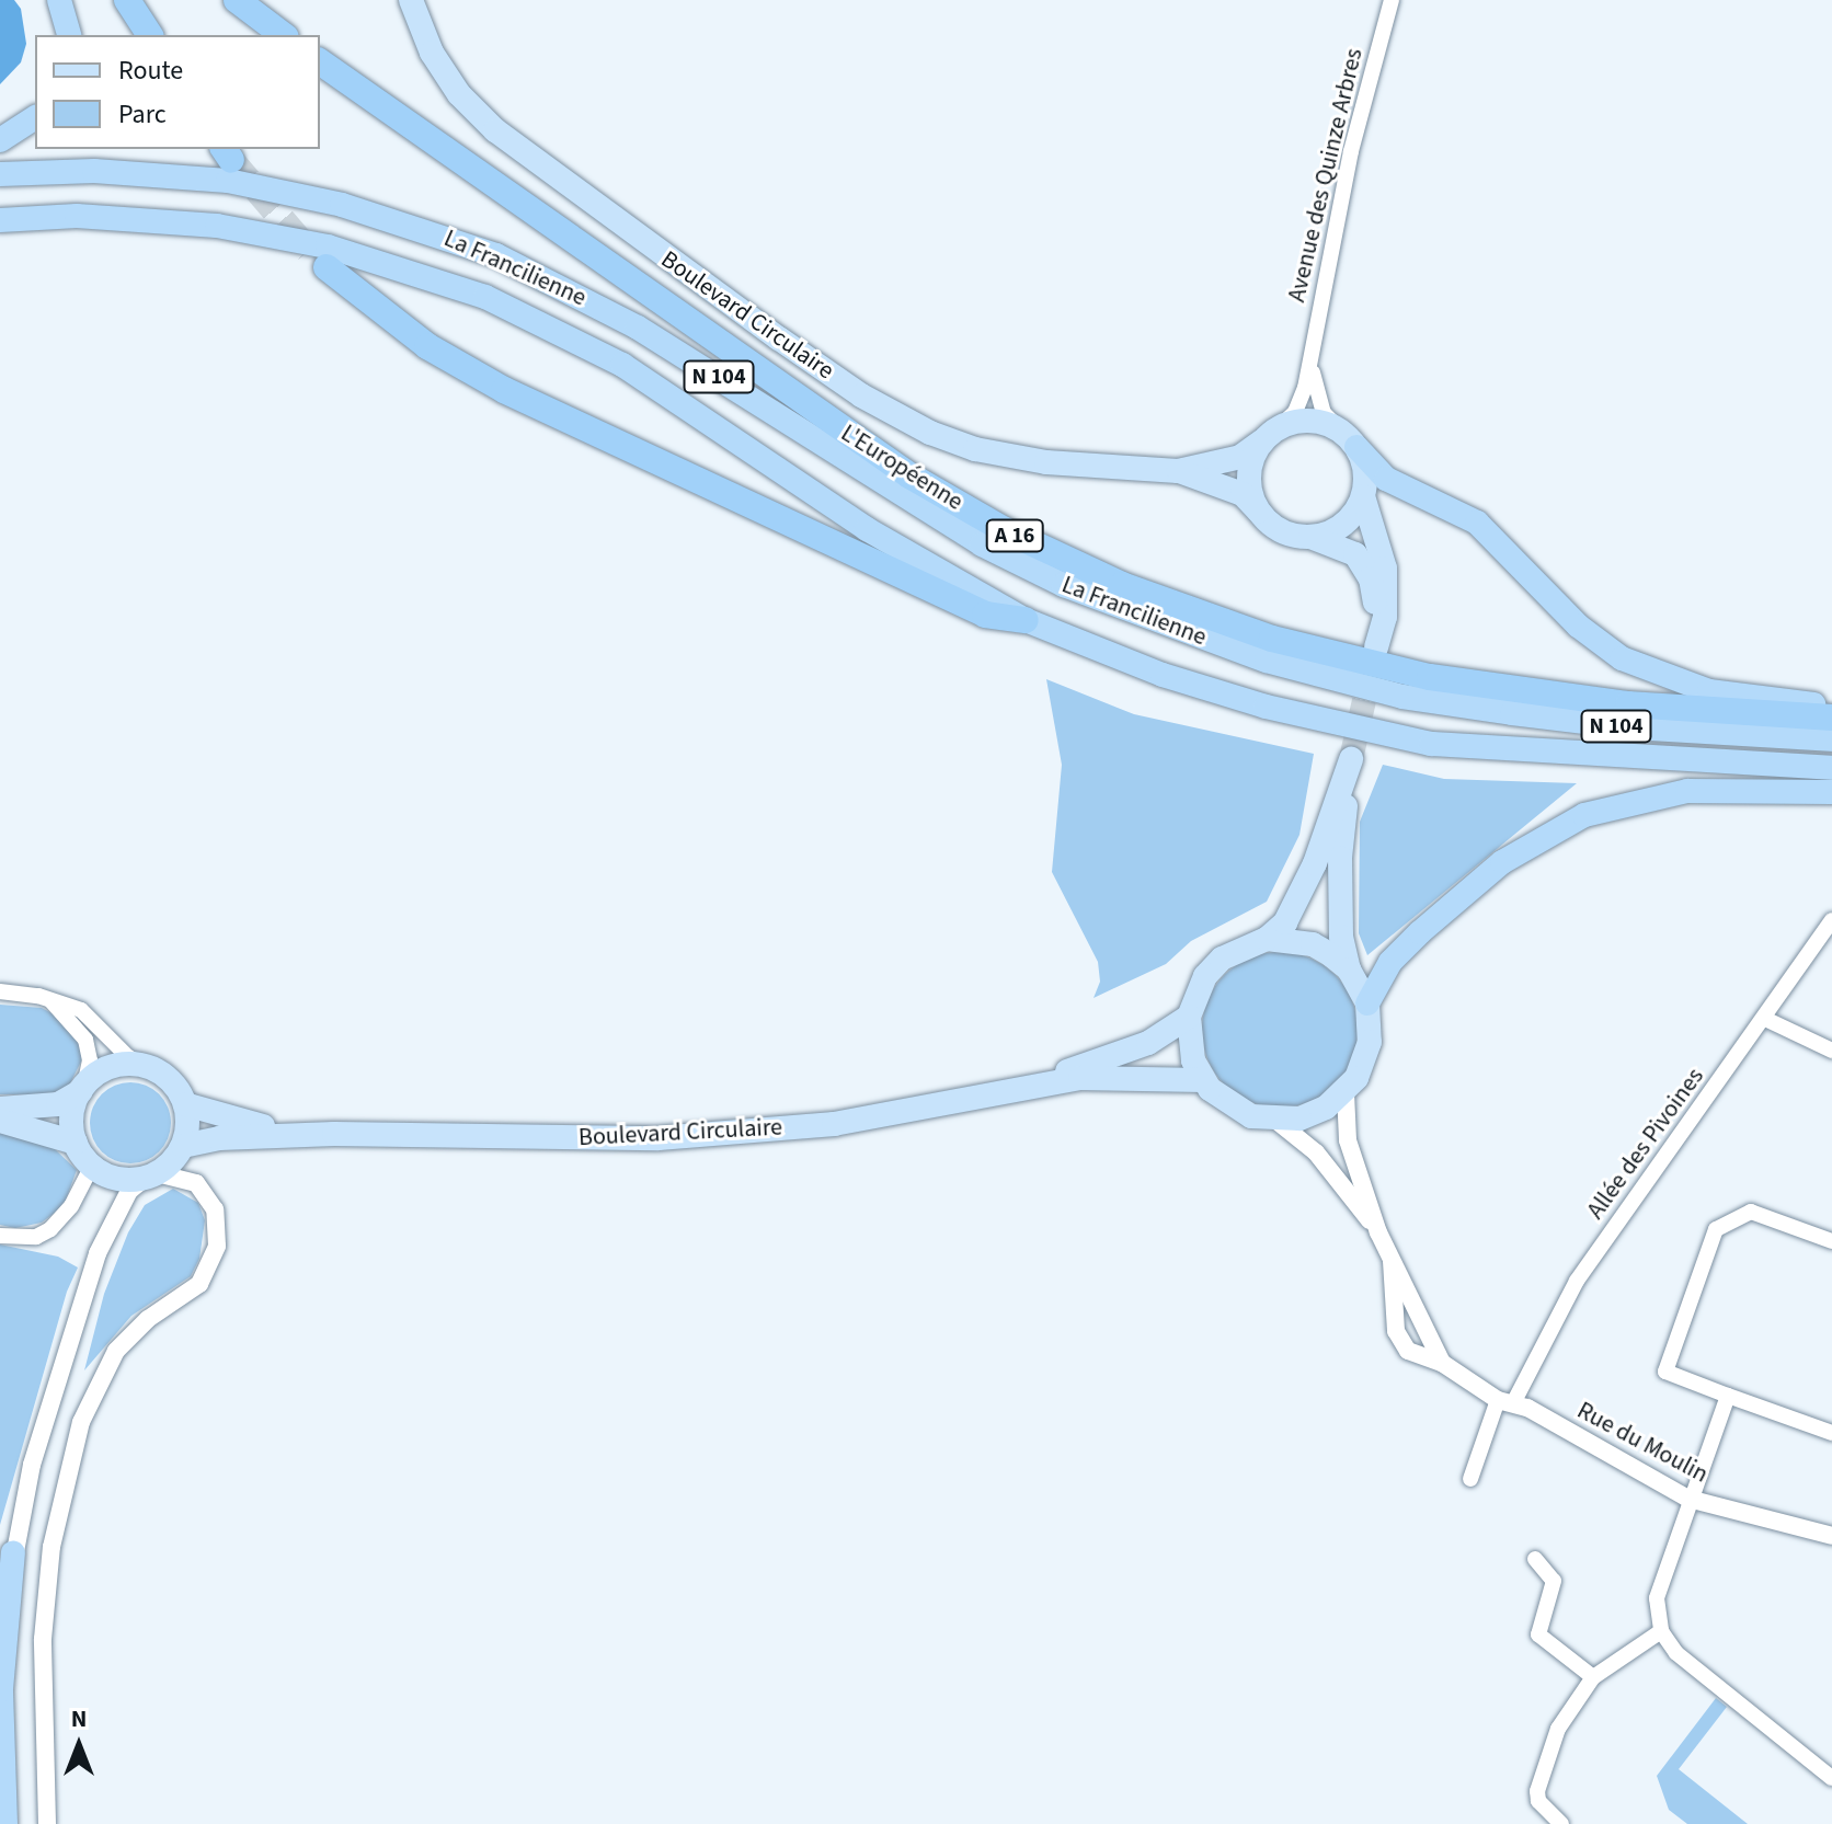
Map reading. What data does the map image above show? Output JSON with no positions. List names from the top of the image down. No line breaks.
{"streets":{"highway":["La Francilienne","N 104","L'Européenne","A 16"],"main road":["Boulevard Circulaire"],"street":["Avenue des Quinze Arbres","Allée des Pivoines","Rue du Moulin"]},"crossings":[["Avenue des Quinze Arbres","Boulevard Circulaire"],["Boulevard Circulaire","Rue du Moulin"],["Allée des Pivoines","Rue du Moulin"]],"legend":["Route","Parc"],"north":"top"}
